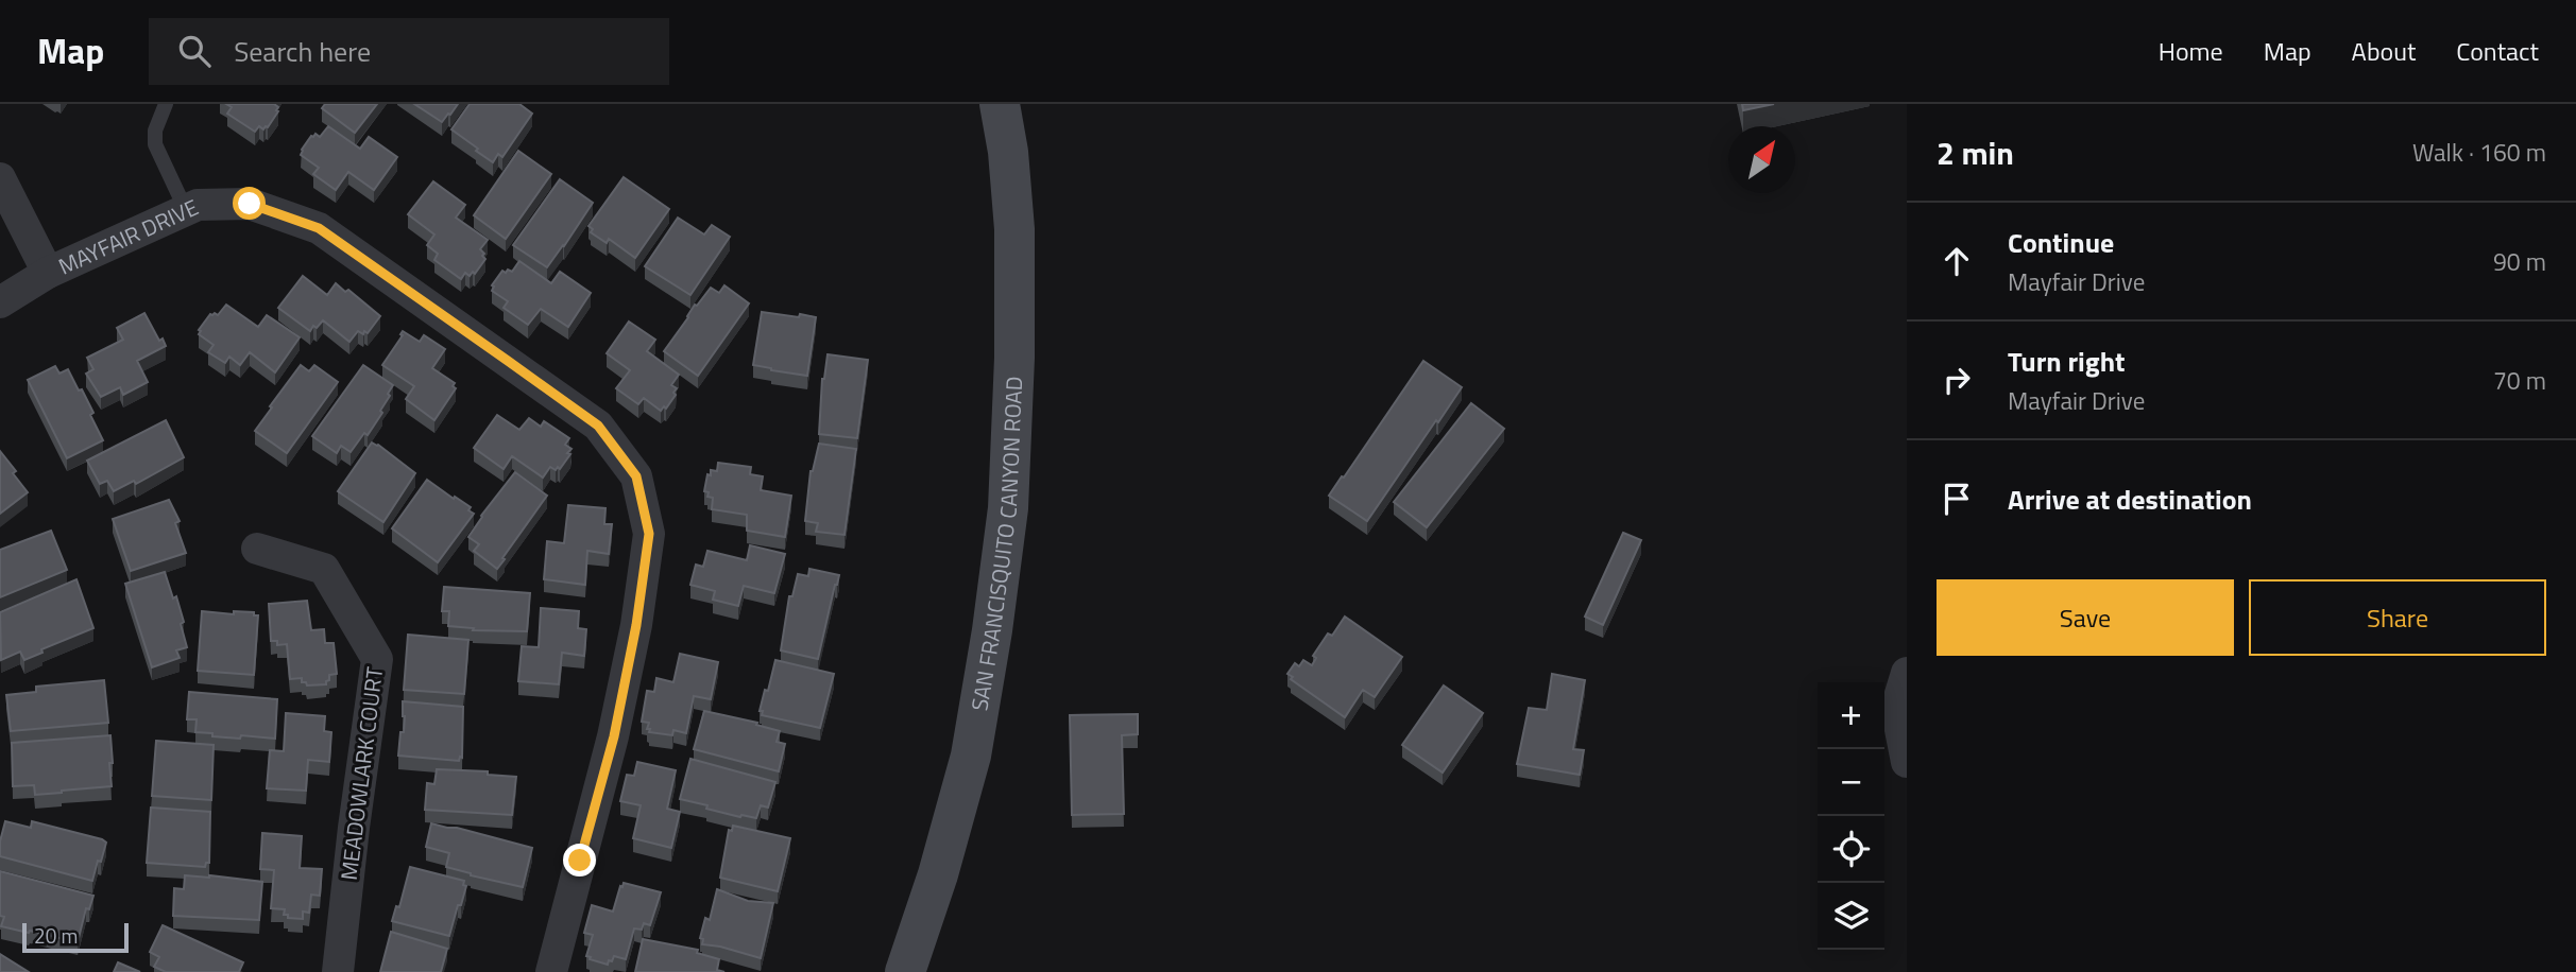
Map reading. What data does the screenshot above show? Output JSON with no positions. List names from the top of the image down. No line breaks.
{"streets":{"main road":["SAN FRANCISQUITO CANYON ROAD"],"street":["MAYFAIR DRIVE","MEADOWLARK COURT"]},"scale_bar":"20 m","north":"top right","page":{"header":"Map","search":"Search here","nav":["Home","Map","About","Contact"],"heading":["2 min","Walk · 160 m"],"list":[["Continue","Mayfair Drive","90 m"],["Turn right","Mayfair Drive","70 m"],"Arrive at destination"],"buttons":["Save","Share"],"map_buttons":["+","−"],"scale":"20 m"}}
